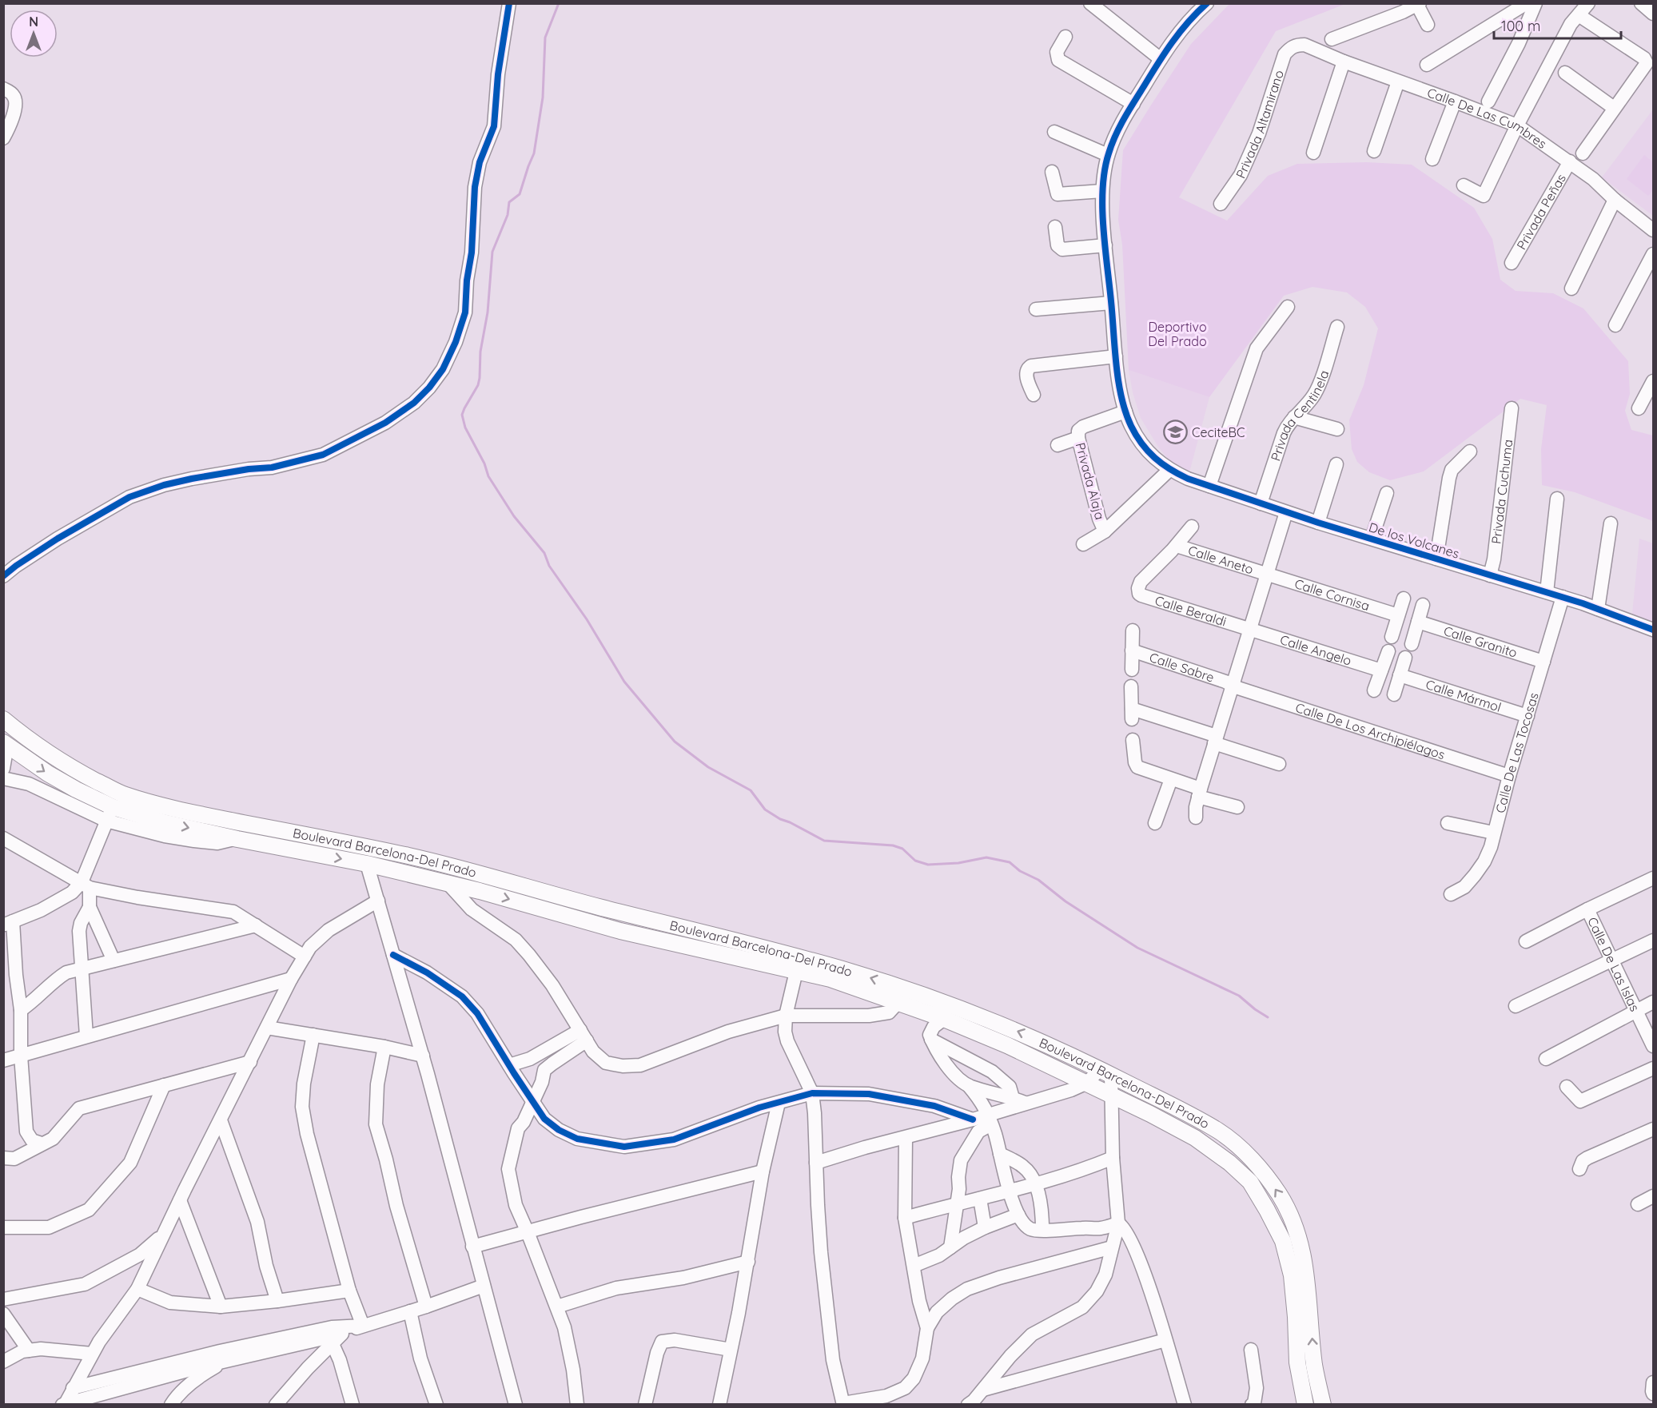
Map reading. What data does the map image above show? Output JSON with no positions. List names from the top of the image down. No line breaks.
{"streets":{"main road":["Boulevard Barcelona-Del Prado"],"street":["Calle De Las Cumbres","Privada Altamirano","Privada Peñas","Privada Centinela","Privada Alaja","Privada Cuchuma","De los Volcanes","Calle Aneto","Calle Cornisa","Calle Beraldi","Calle Granito","Calle Angelo","Calle Sabre","Calle Mármol","Calle De Los Archipiélagos","Calle De Las Tocosas","Calle De Las Islas"]},"crossings":[["Calle De Las Cumbres","Privada Altamirano"],["Calle De Las Cumbres","Privada Peñas"],["Privada Centinela","De los Volcanes"],["Privada Cuchuma","De los Volcanes"],["De los Volcanes","Calle De Las Tocosas"],["Calle Aneto","Calle Cornisa"],["Calle Aneto","Calle Beraldi"],["Calle Beraldi","Calle Angelo"],["Calle Granito","Calle De Las Tocosas"],["Calle Sabre","Calle De Los Archipiélagos"],["Calle Mármol","Calle De Las Tocosas"],["Calle De Los Archipiélagos","Calle De Las Tocosas"]],"parks":["Deportivo Del Prado"],"places":{"school or university":["CeciteBC"]},"scale_bar":"100 m","north":"top"}
